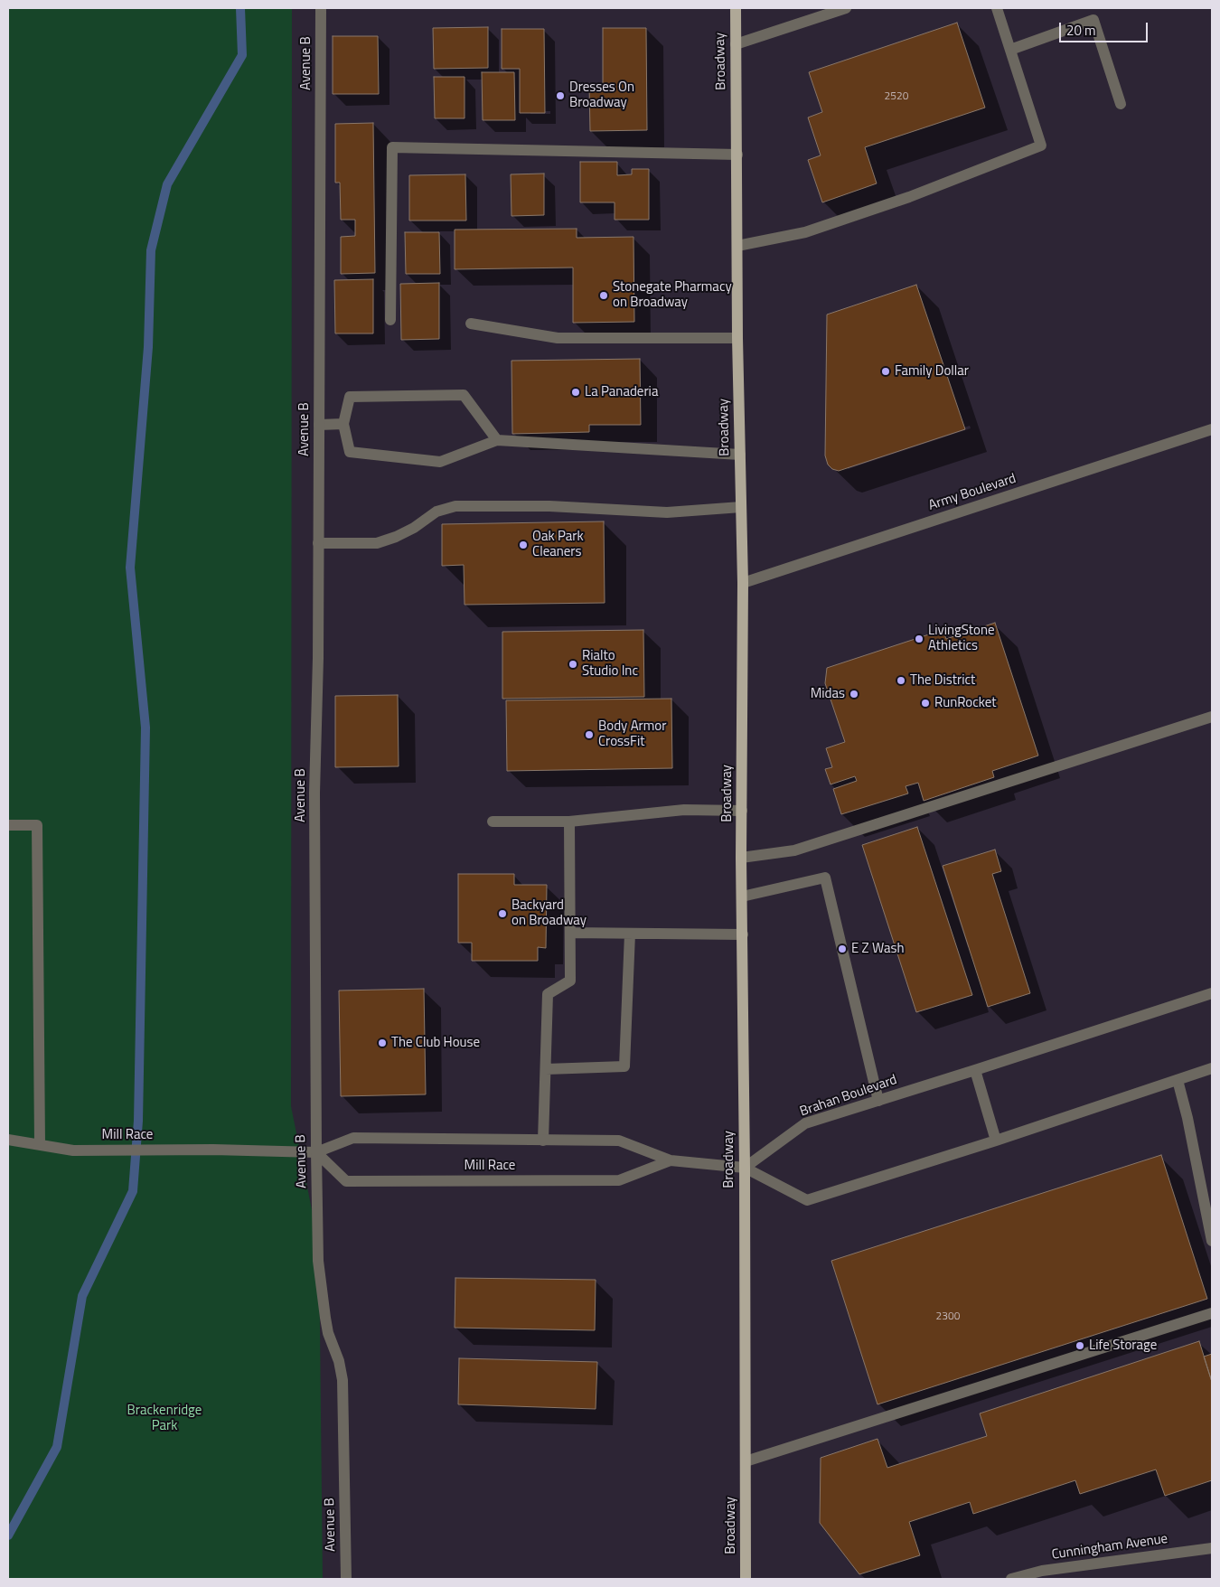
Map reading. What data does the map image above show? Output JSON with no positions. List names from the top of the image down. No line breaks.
{"streets":{"main road":["Broadway"],"street":["Avenue B","Army Boulevard","Brahan Boulevard","Mill Race","Cunningham Avenue"]},"crossings":[["Broadway","Army Boulevard"],["Broadway","Brahan Boulevard"],["Broadway","Mill Race"],["Avenue B","Mill Race"],["Brahan Boulevard","Mill Race"]],"parks":["Brackenridge Park"],"places":["Dresses On Broadway","Stonegate Pharmacy on Broadway","Family Dollar","La Panaderia","Oak Park Cleaners","LivingStone Athletics","Rialto Studio Inc","The District","Midas","RunRocket","Body Armor CrossFit","Backyard on Broadway","E Z Wash","The Club House","Life Storage"],"house_numbers":["2520","2300"],"scale_bar":"20 m"}
